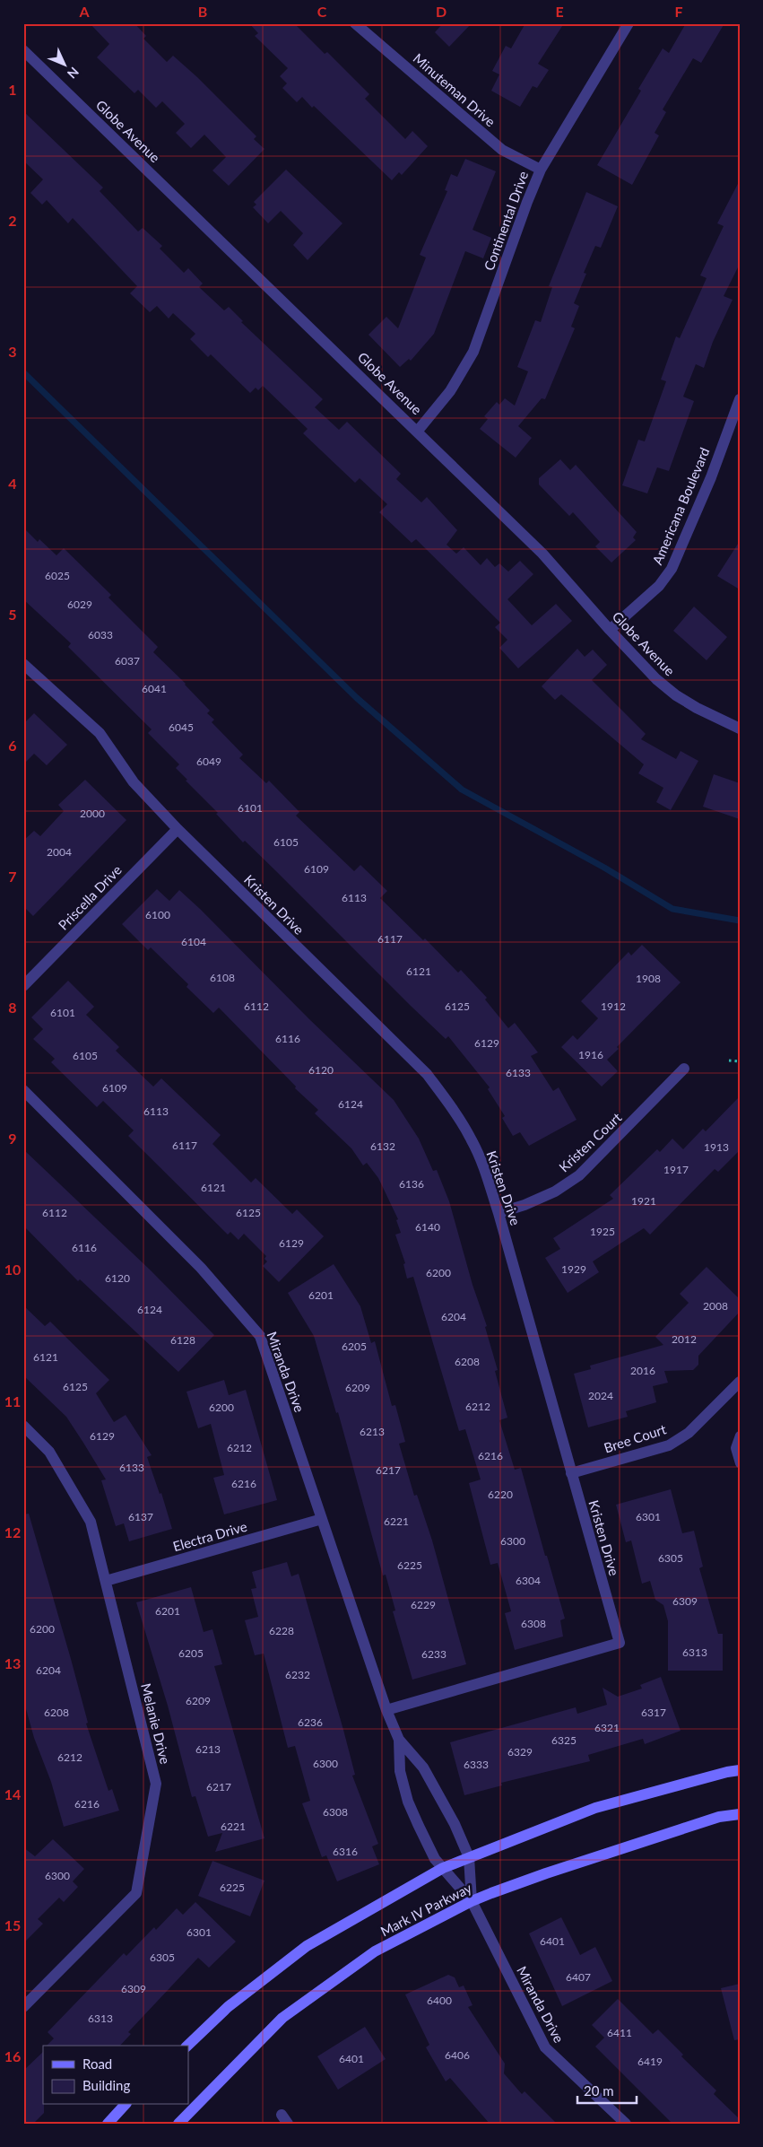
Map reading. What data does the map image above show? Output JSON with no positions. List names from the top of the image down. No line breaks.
{"streets":{"main road":["Mark IV Parkway"],"street":["Minuteman Drive","Globe Avenue","Continental Drive","Americana Boulevard","Priscella Drive","Kristen Drive","Kristen Court","Miranda Drive","Bree Court","Electra Drive","Melanie Drive"]},"crossings":[["Minuteman Drive","Continental Drive"],["Globe Avenue","Continental Drive"],["Globe Avenue","Americana Boulevard"],["Priscella Drive","Kristen Drive"],["Kristen Drive","Kristen Court"],["Kristen Drive","Miranda Drive"],["Kristen Drive","Bree Court"],["Miranda Drive","Electra Drive"],["Miranda Drive","Mark IV Parkway"],["Electra Drive","Melanie Drive"]],"house_numbers":["6025","6029","6033","6037","6041","6045","6049","6101","2000","6105","2004","6109","6113","6100","6117","6104","6121","6108","1908","6112","6125","1912","6101","6116","6129","1916","6105","6120","6133","6109","6124","6113","6117","6132","1913","1917","6136","6121","1921","6112","6125","6140","1925","6129","6116","1929","6200","6120","6201","2008","6124","6204","2012","6128","6205","6121","6208","2016","6125","6209","2024","6212","6200","6213","6129","6212","6216","6133","6217","6216","6220","6137","6301","6221","6300","6305","6225","6304","6309","6229","6201","6308","6200","6228","6313","6205","6233","6204","6232","6209","6208","6317","6236","6321","6325","6213","6329","6212","6300","6333","6217","6216","6308","6221","6316","6300","6225","6301","6401","6305","6407","6309","6400","6313","6411","6406","6401","6419"],"legend":["Road","Building"],"scale_bar":"20 m","north":"bottom right","grid":{"columns":["A","B","C","D","E","F"],"rows":["1","2","3","4","5","6","7","8","9","10","11","12","13","14","15","16"]}}
